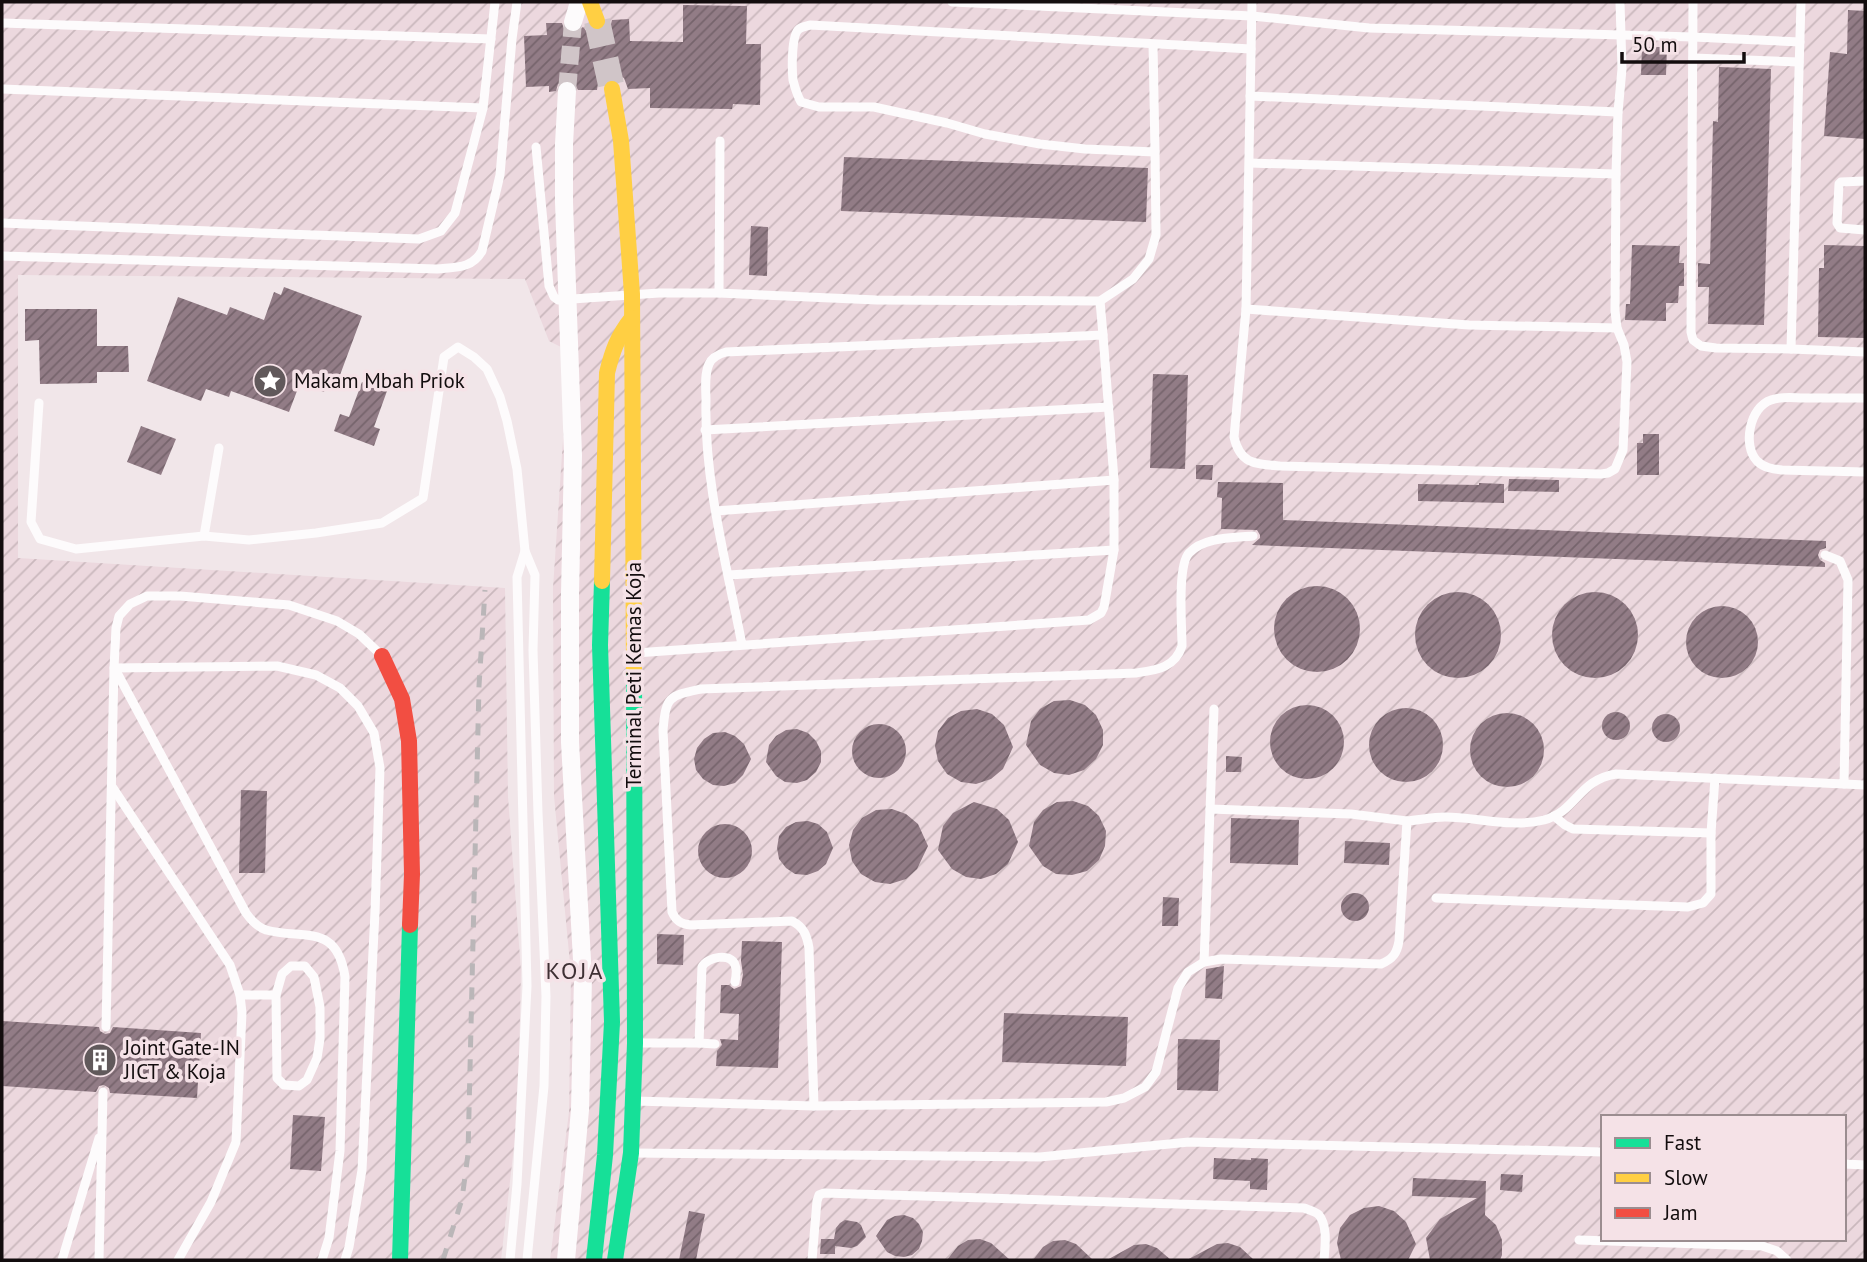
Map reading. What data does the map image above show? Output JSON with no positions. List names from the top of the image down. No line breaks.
{"streets":{"main road":["Terminal Peti Kemas Koja"]},"districts":["KOJA"],"places":{"place":["Makam Mbah Priok"],"building":["Joint Gate-IN JICT & Koja"]},"legend":["Fast","Slow","Jam"],"scale_bar":"50 m"}
